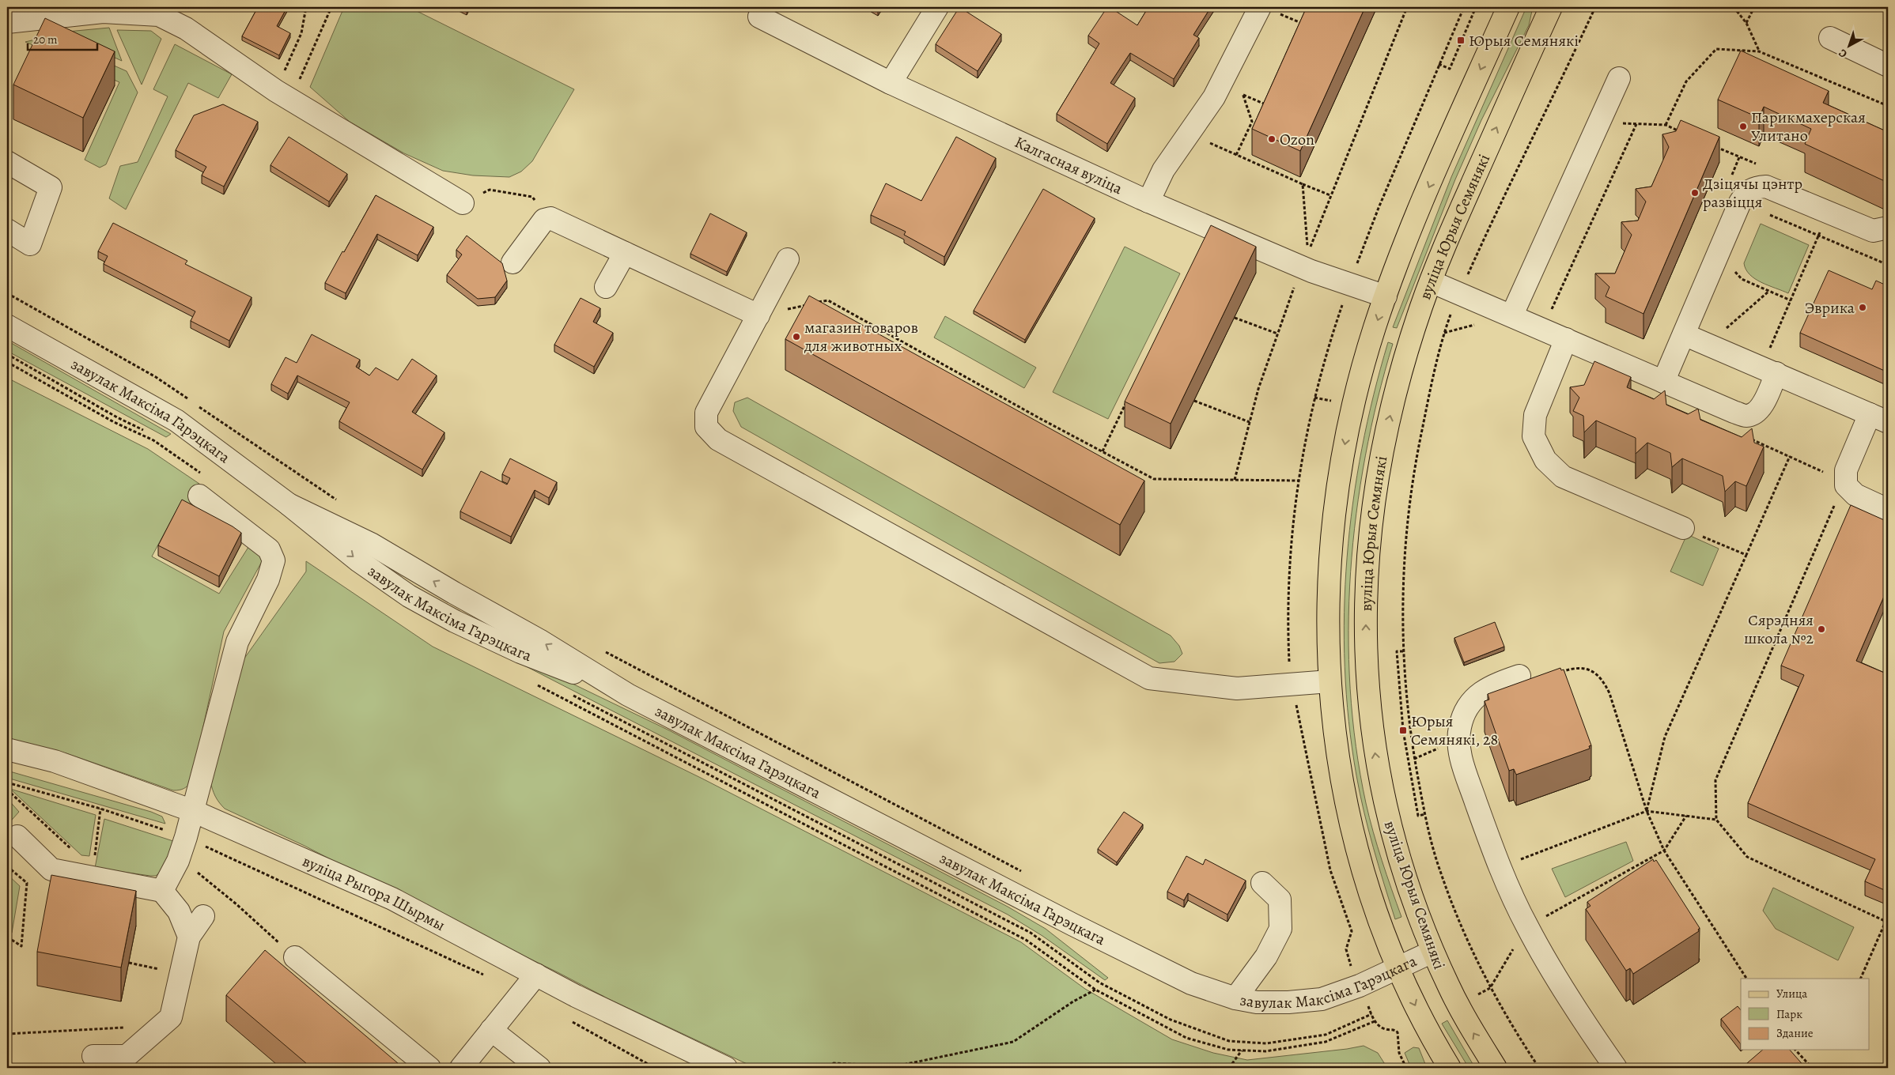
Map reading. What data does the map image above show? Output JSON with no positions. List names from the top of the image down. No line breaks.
{"streets":{"main road":["вуліца Юрыя Семянякі"],"street":["Калгасная вуліца","завулак Максіма Гарэцкага","вуліца Рыгора Шырмы"]},"crossings":[["вуліца Юрыя Семянякі","завулак Максіма Гарэцкага"]],"places":{"transit":["Юрыя Семянякі","Юрыя Семянякі, 28"],"other":["Парикмахерская Улитано","Ozon","Дзіцячы цэнтр развіцця","Эврика","магазин товаров для животных","Сярэдняя школа №2"]},"legend":["Улица","Парк","Здание"],"scale_bar":"20 m","north":"bottom left"}
